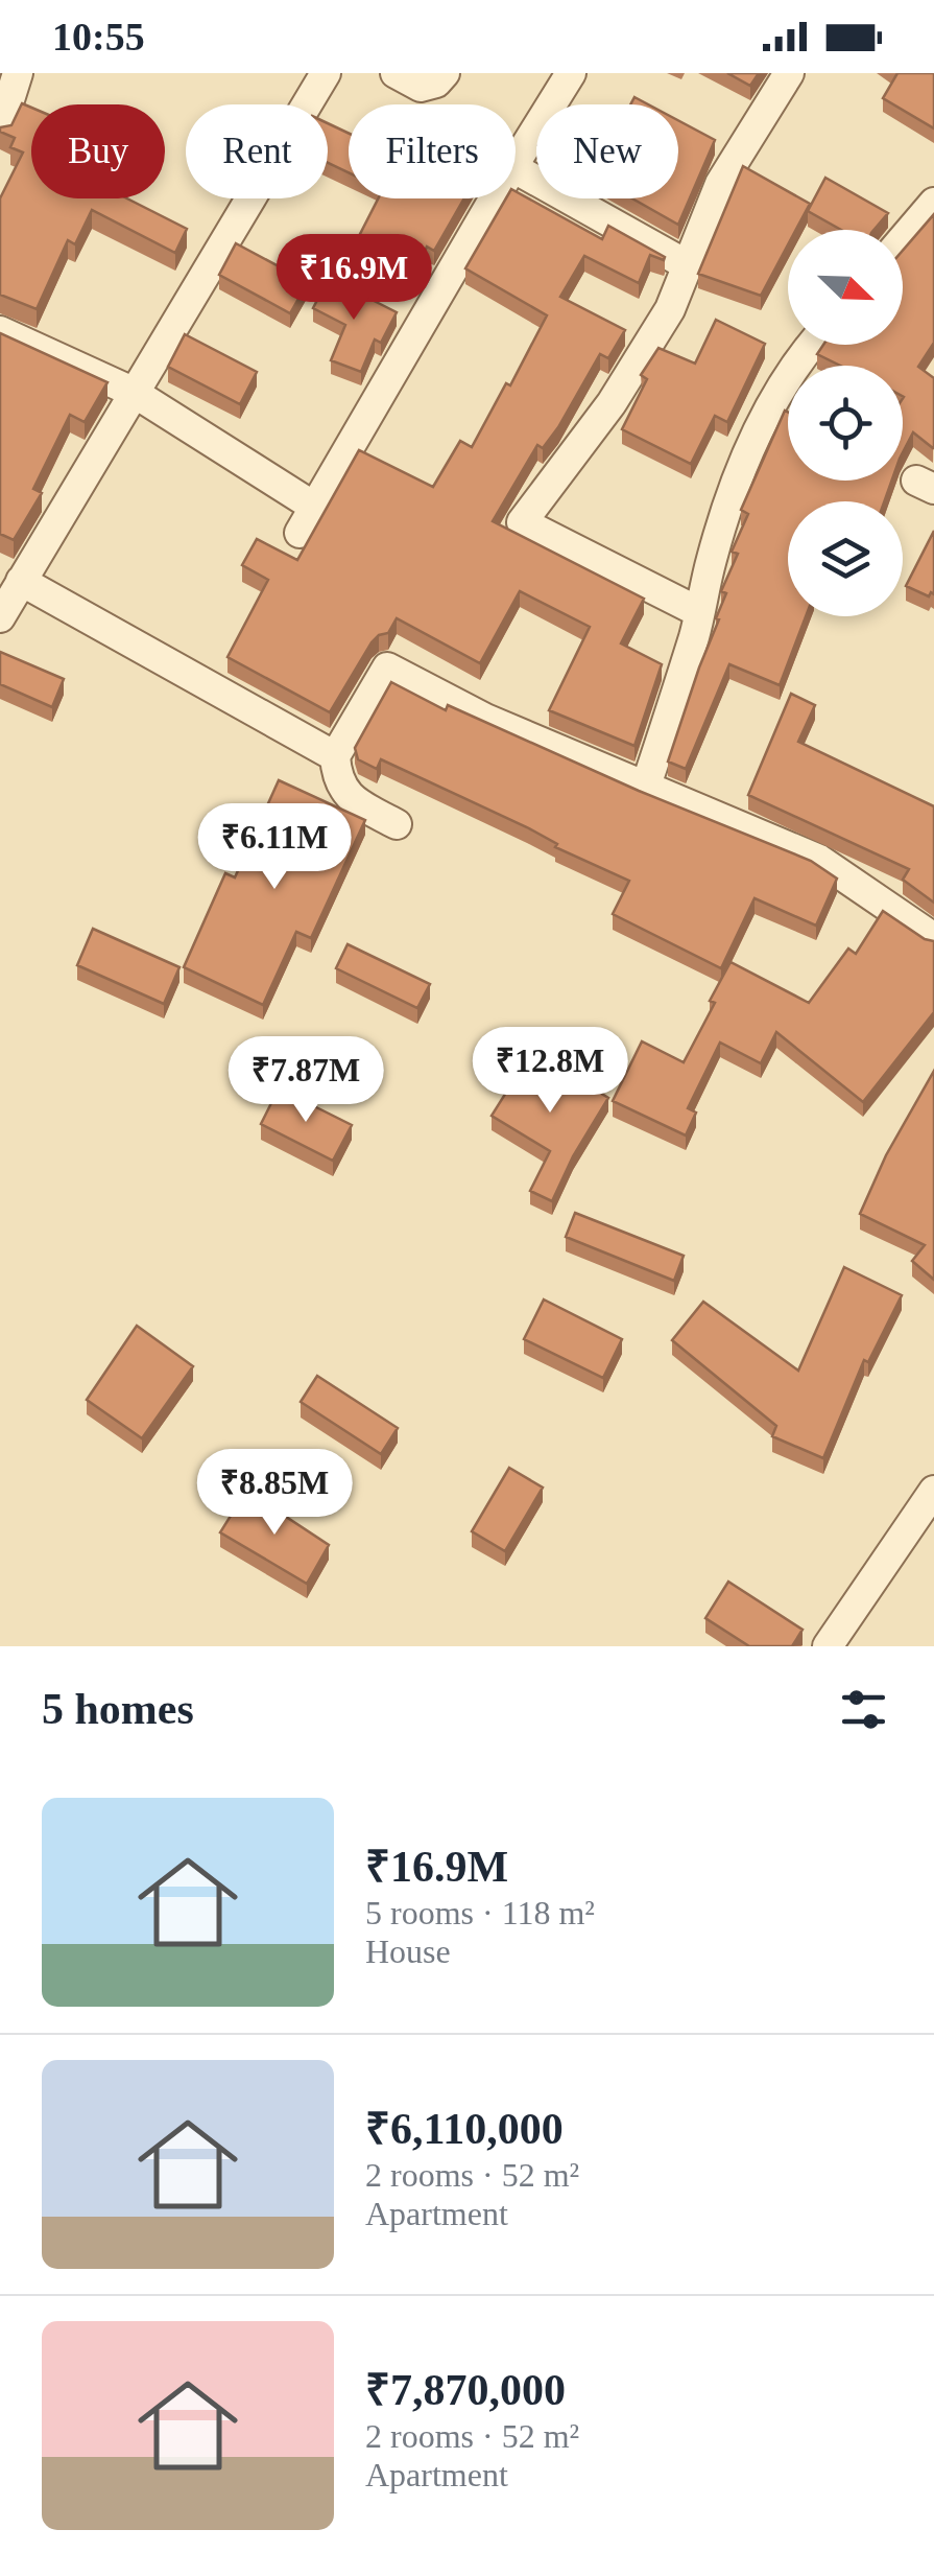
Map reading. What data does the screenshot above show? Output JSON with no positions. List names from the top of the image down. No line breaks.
{"north":"bottom right","page":{"status":"10:55","chip":["Buy","Rent","Filters","New"],"price":["₹16.9M","₹6.11M","₹12.8M","₹7.87M","₹8.85M"],"heading":"5 homes","list":[{"name":"₹16.9M","note":"5 rooms · 118 m² · House"},{"name":"₹6,110,000","note":"2 rooms · 52 m² · Apartment"},{"name":"₹7,870,000","note":"2 rooms · 52 m² · Apartment"}]}}
